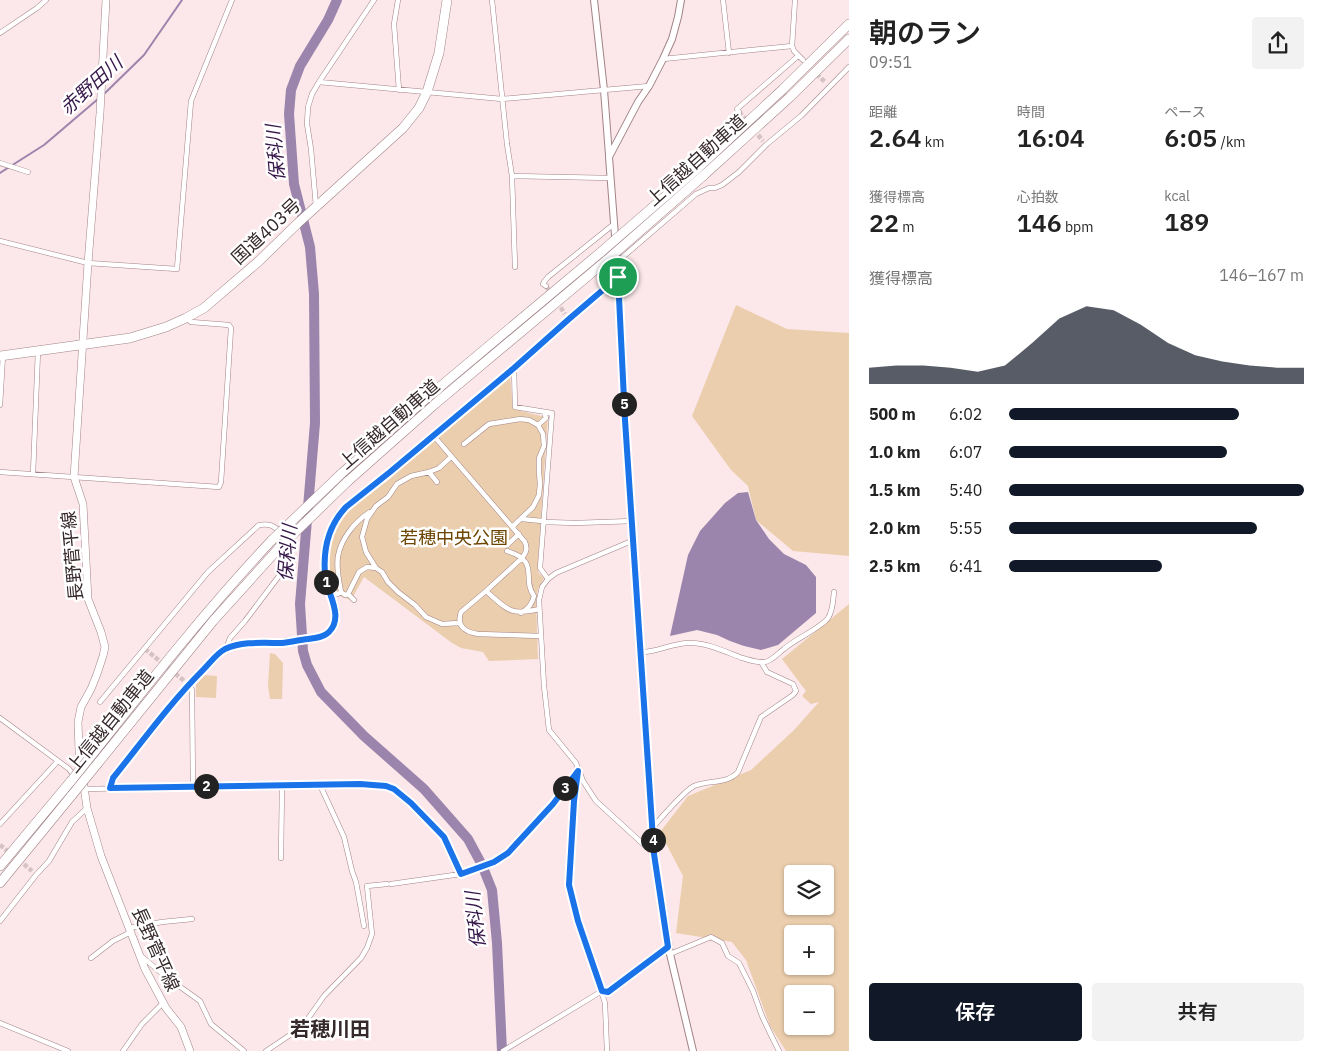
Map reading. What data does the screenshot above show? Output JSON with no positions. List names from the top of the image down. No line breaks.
{"streets":{"highway":["上信越自動車道","国道403号"],"main road":["長野菅平線"]},"crossings":[["国道403号","長野菅平線"]],"districts":["若穂川田"],"water":["赤野田川","保科川"],"parks":["若穂中央公園"],"page":{"heading":["朝のラン","09:51"],"stats":[["距離","2.64 km"],["時間","16:04"],["ペース","6:05 /km"],["獲得標高","22 m"],["心拍数","146 bpm"],["kcal","189"]],"chart":["獲得標高","146–167 m"],"pins":["5","1","2","3","4"],"list":[{"name":"500 m","note":"6:02"},{"name":"1.0 km","note":"6:07"},{"name":"1.5 km","note":"5:40"},{"name":"2.0 km","note":"5:55"},{"name":"2.5 km","note":"6:41"}],"map_buttons":["+","−"],"buttons":["保存","共有"]}}
